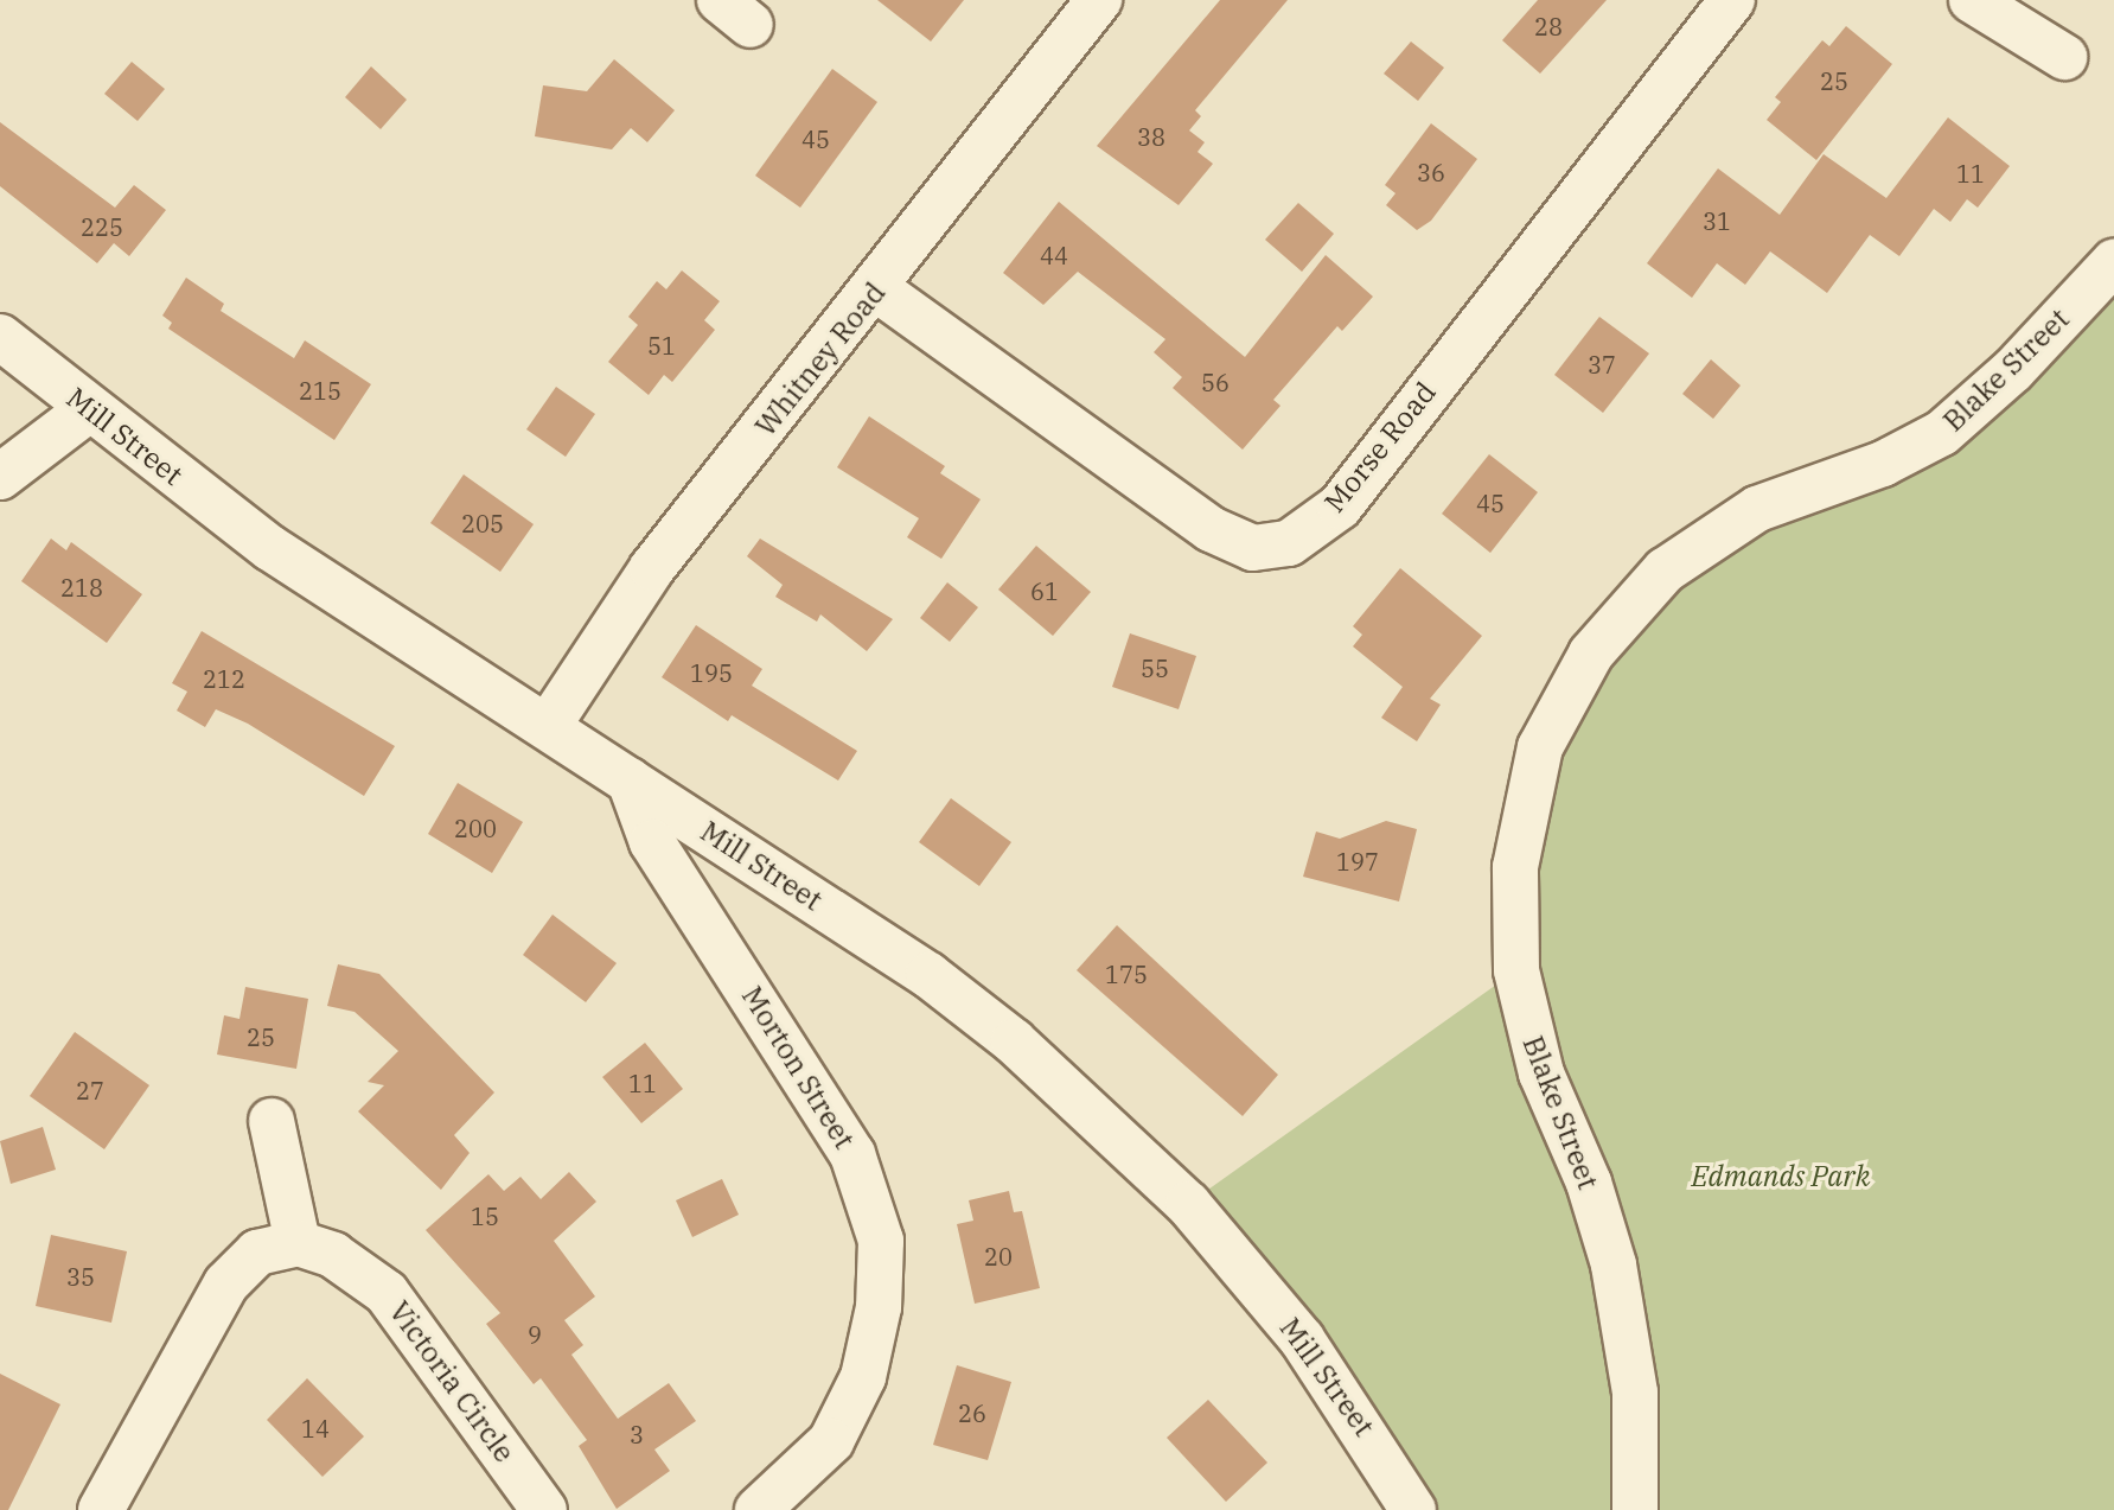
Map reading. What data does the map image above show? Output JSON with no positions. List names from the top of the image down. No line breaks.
{"streets":{"street":["Whitney Road","Blake Street","Mill Street","Morse Road","Morton Street","Victoria Circle"]},"crossings":[["Whitney Road","Mill Street"],["Whitney Road","Morse Road"],["Mill Street","Morton Street"]],"parks":["Edmands Park"],"house_numbers":["28","25","38","45","36","11","31","225","44","51","37","56","215","45","205","218","61","55","195","212","200","197","175","25","11","27","15","20","35","9","26","14","3"]}
